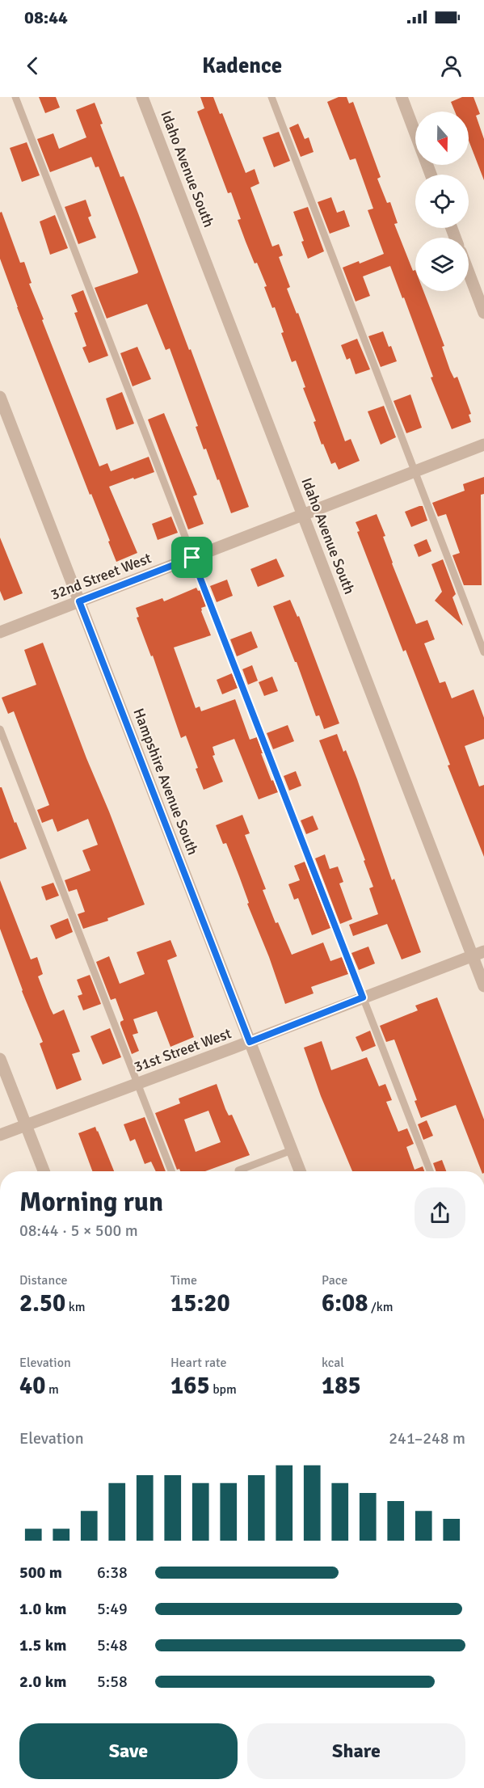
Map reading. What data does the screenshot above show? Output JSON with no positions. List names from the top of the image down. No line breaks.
{"streets":{"street":["Idaho Avenue South","32nd Street West","Hampshire Avenue South","31st Street West"]},"crossings":[["Idaho Avenue South","32nd Street West"],["Idaho Avenue South","31st Street West"],["32nd Street West","Hampshire Avenue South"],["Hampshire Avenue South","31st Street West"]],"north":"bottom","page":{"status":"08:44","header":"Kadence","heading":["Morning run","08:44 · 5 × 500 m"],"stats":[["Distance","2.50 km"],["Time","15:20"],["Pace","6:08 /km"],["Elevation","40 m"],["Heart rate","165 bpm"],["kcal","185"]],"chart":["Elevation","241–248 m"],"list":[{"name":"500 m","note":"6:38"},{"name":"1.0 km","note":"5:49"},{"name":"1.5 km","note":"5:48"},{"name":"2.0 km","note":"5:58"}],"buttons":["Save","Share"]}}
